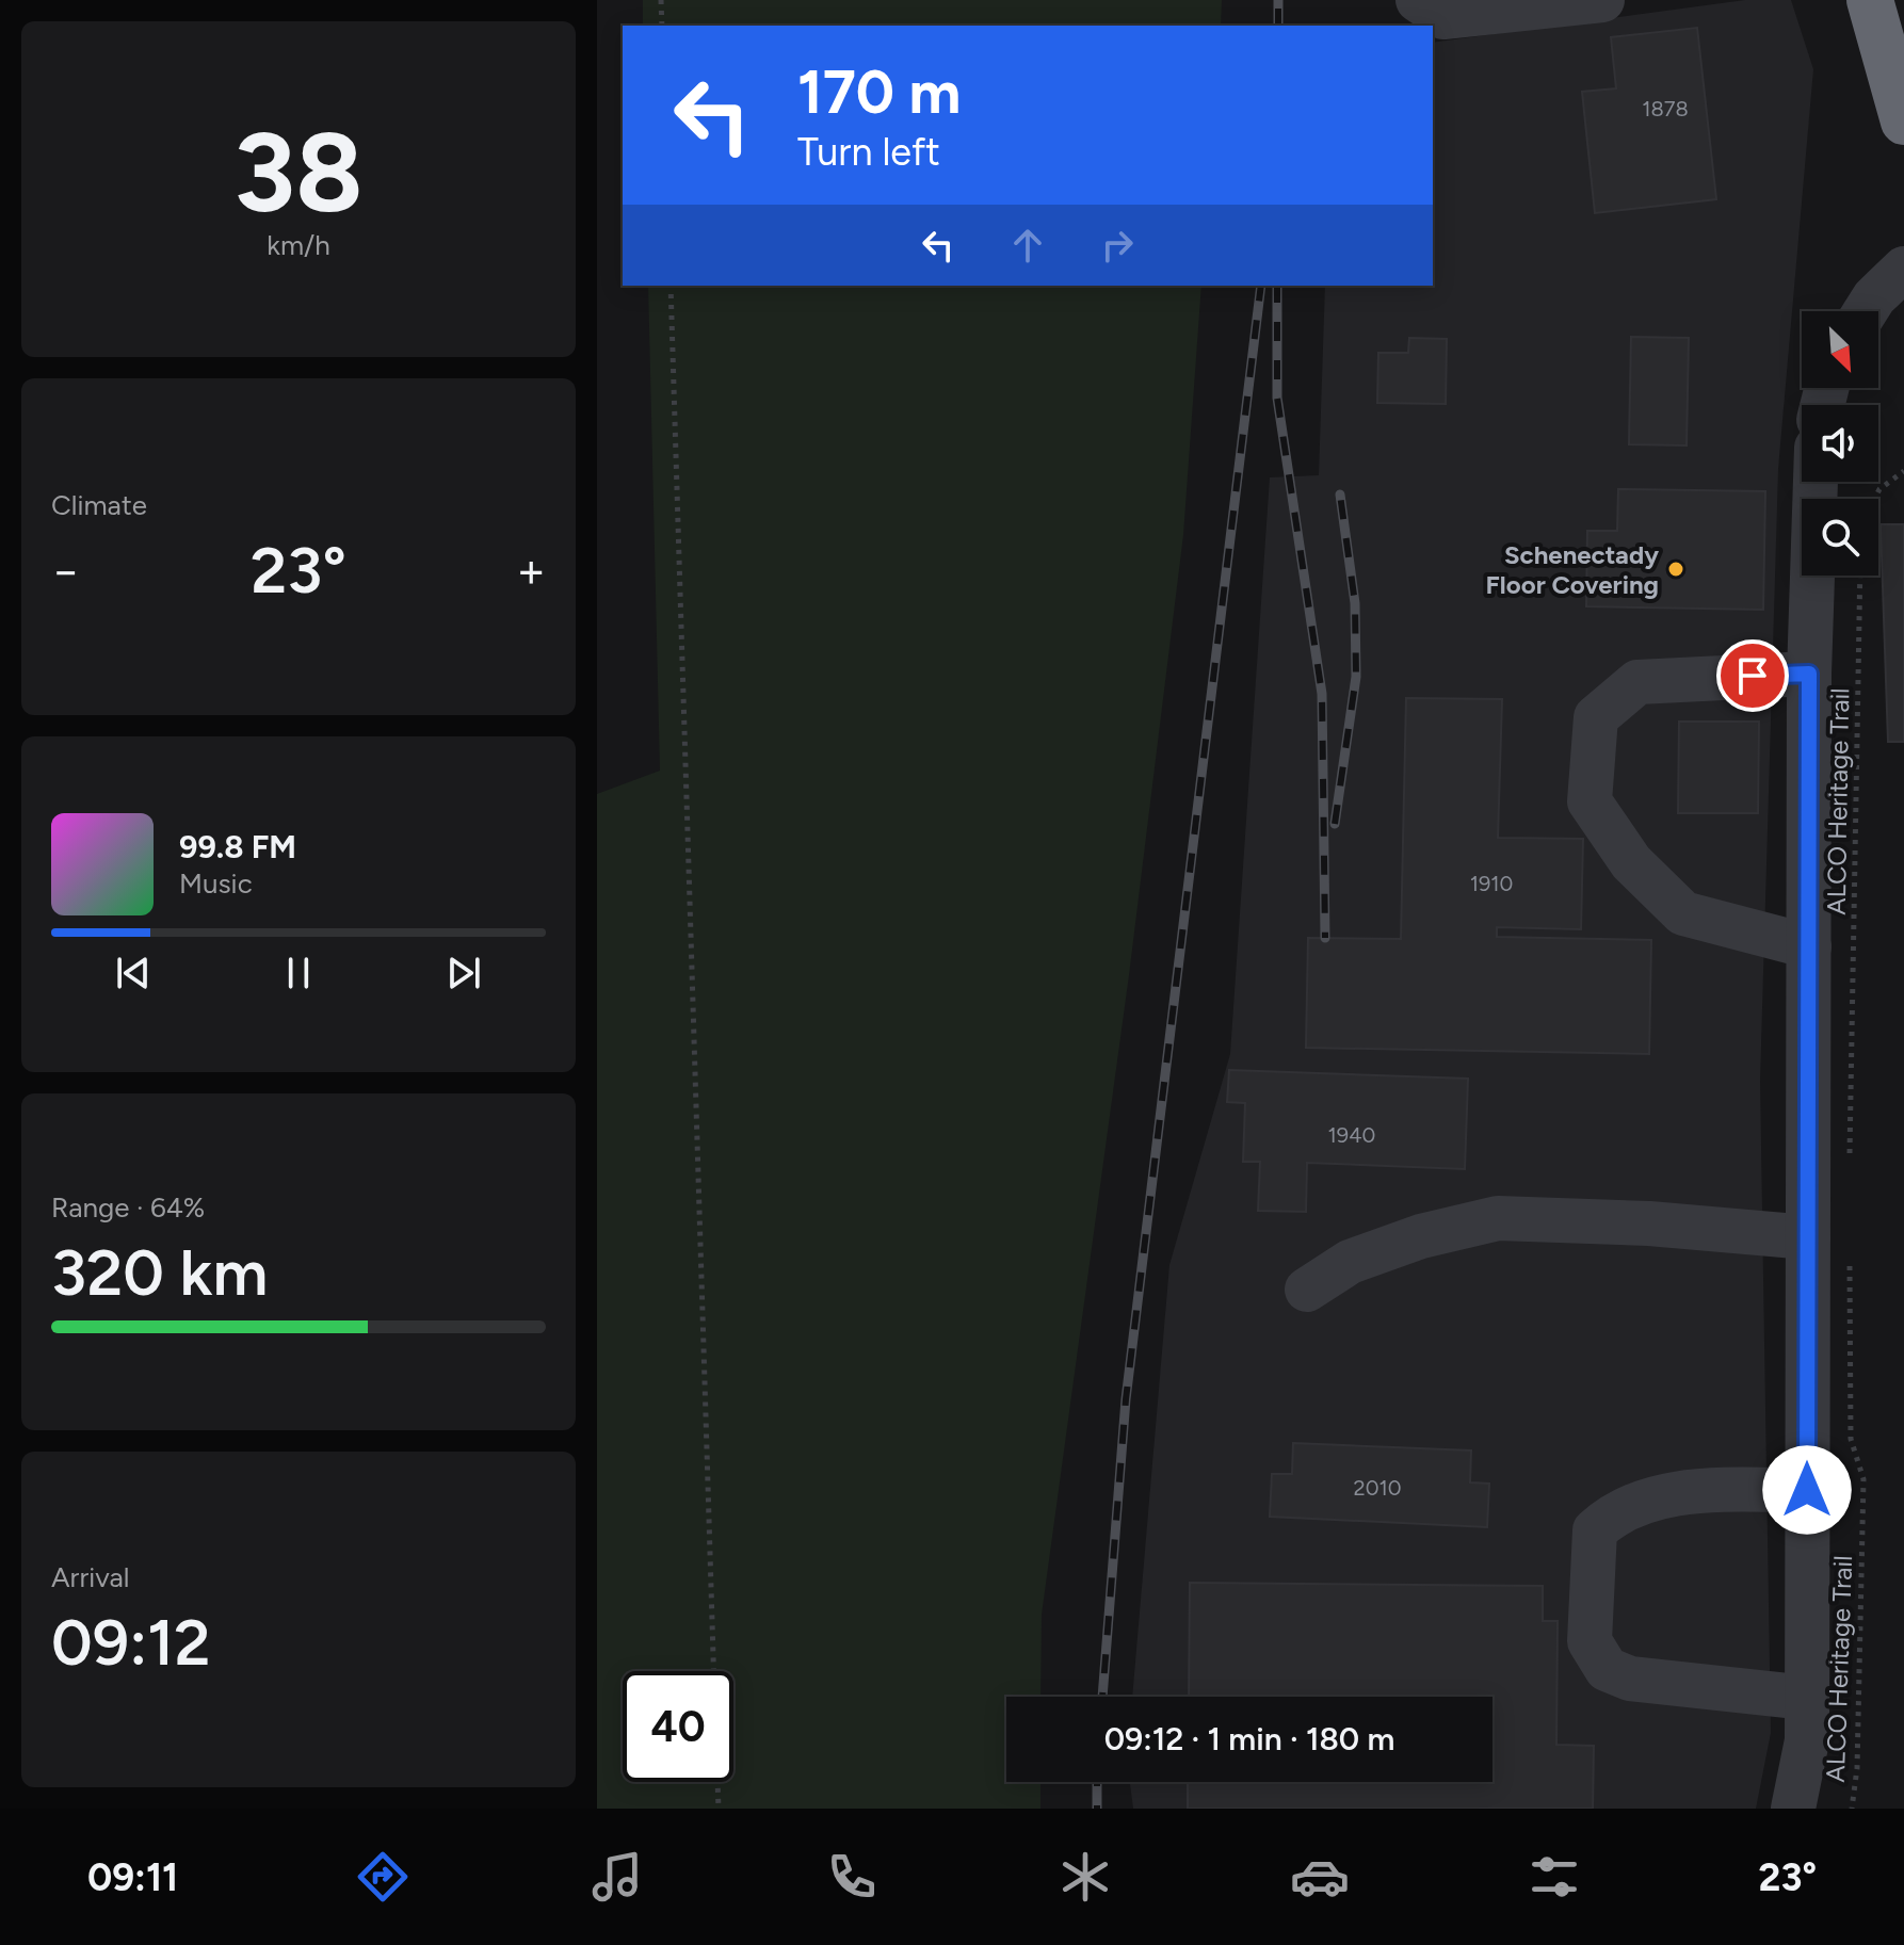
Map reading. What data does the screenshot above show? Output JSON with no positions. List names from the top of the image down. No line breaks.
{"streets":{"path":["ALCO Heritage Trail"]},"places":["Schenectady Floor Covering"],"house_numbers":["1878","1910","1940","2010"],"north":"bottom right","page":{"tile":[["38","km/h"],"Climate",["Range · 64%","320 km"],["Arrival","09:12"]],"turn":["170 m","Turn left"],"heat":["−","23°","+"],"song":["99.8 FM","Music"],"limit":"40","trip":"09:12 · 1 min · 180 m","tabs":["09:11","23°"]}}
